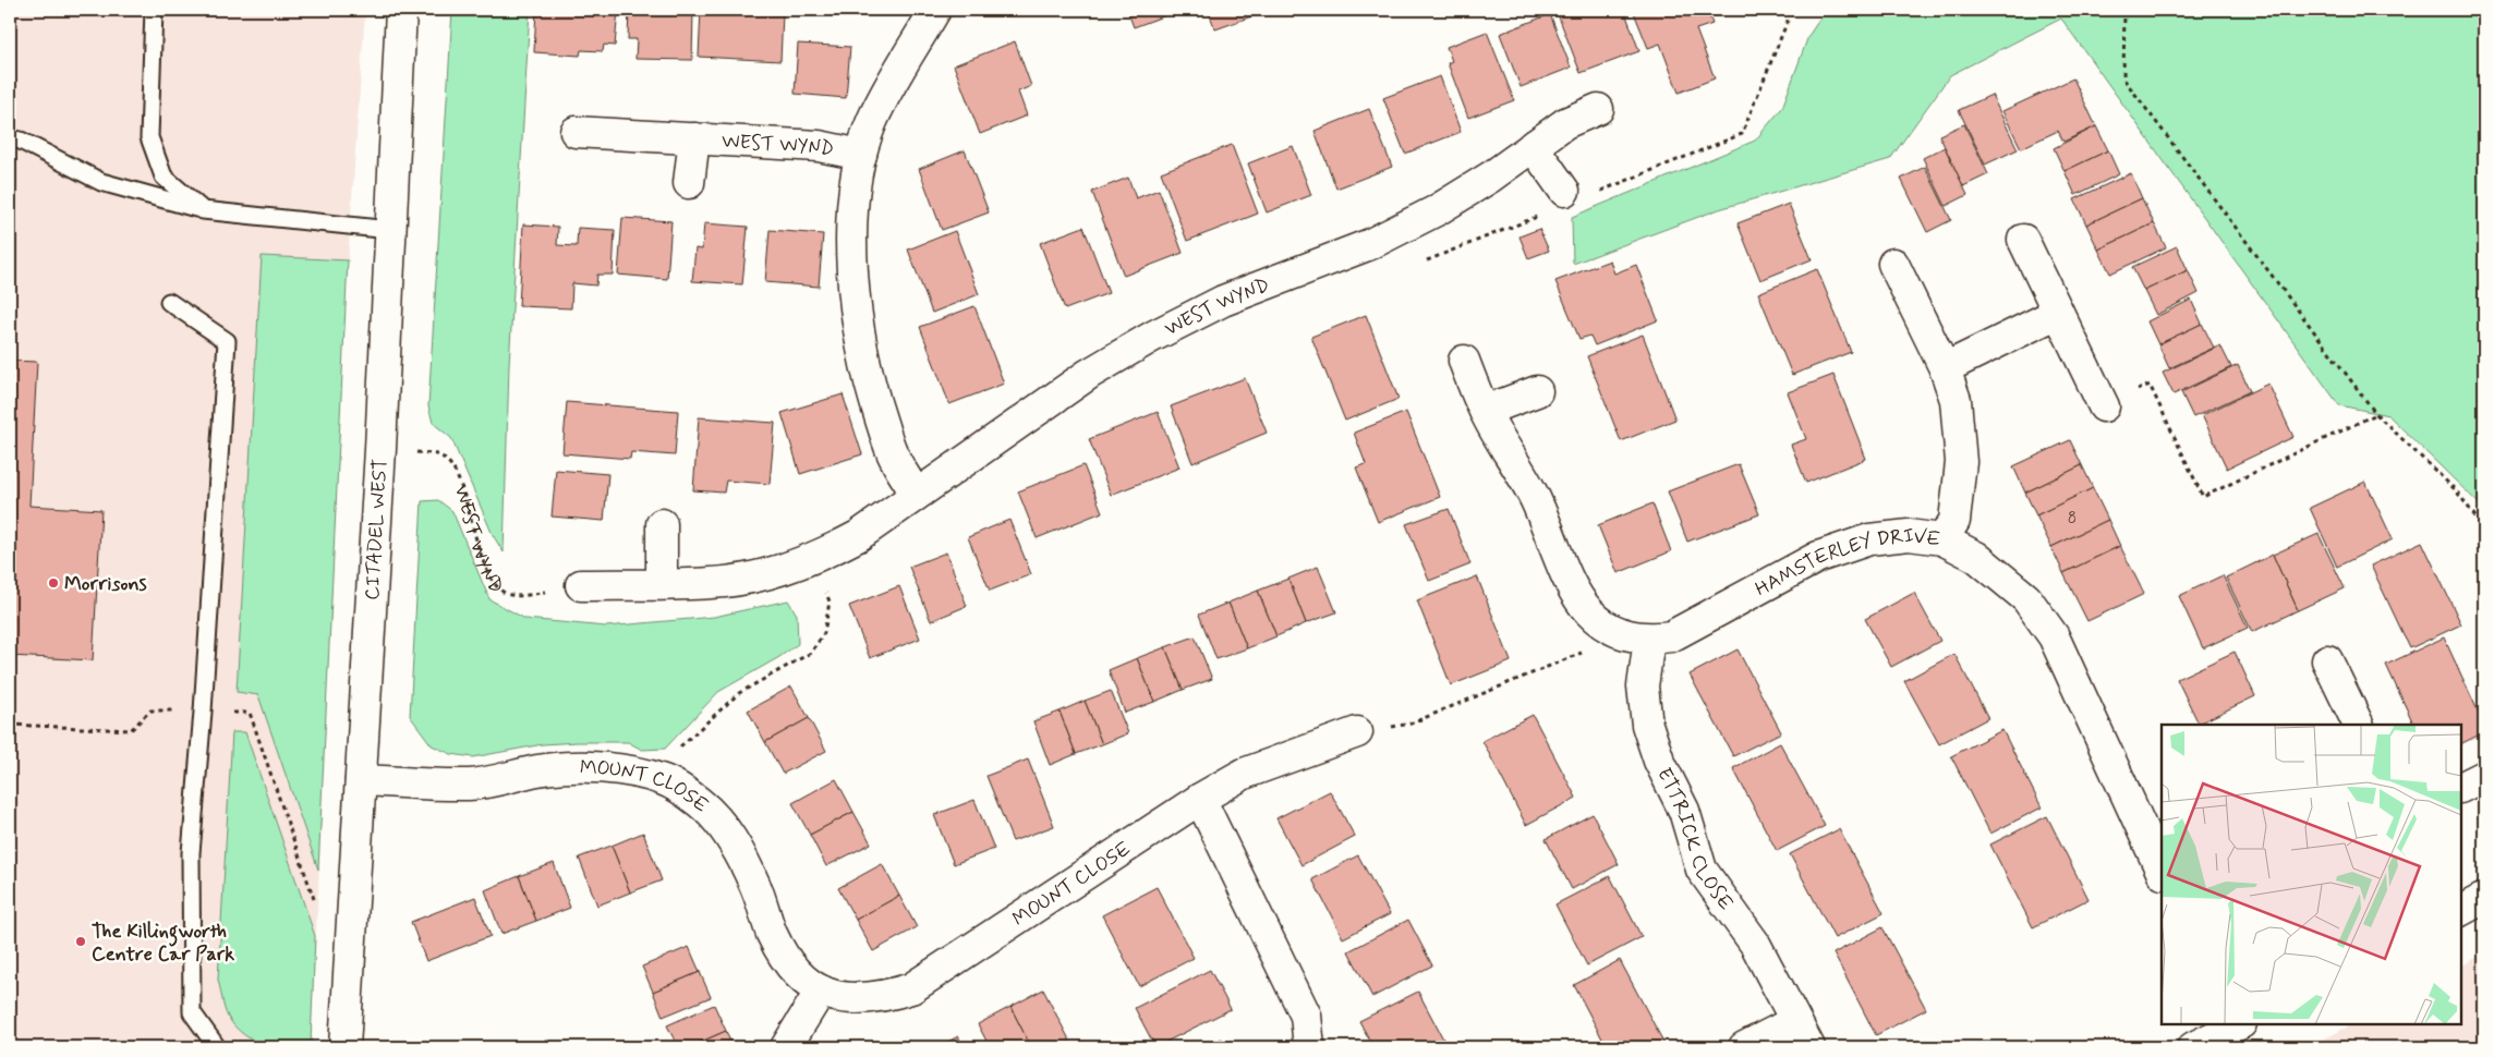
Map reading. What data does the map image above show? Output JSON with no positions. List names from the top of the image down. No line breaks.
{"streets":{"street":["WEST WYND","CITADEL WEST","HAMSTERLEY DRIVE","MOUNT CLOSE","ETTRICK CLOSE"]},"crossings":[["WEST WYND","CITADEL WEST"],["CITADEL WEST","MOUNT CLOSE"],["HAMSTERLEY DRIVE","ETTRICK CLOSE"]],"places":["Morrisons","The Killingworth Centre Car Park"],"house_numbers":["8"]}
